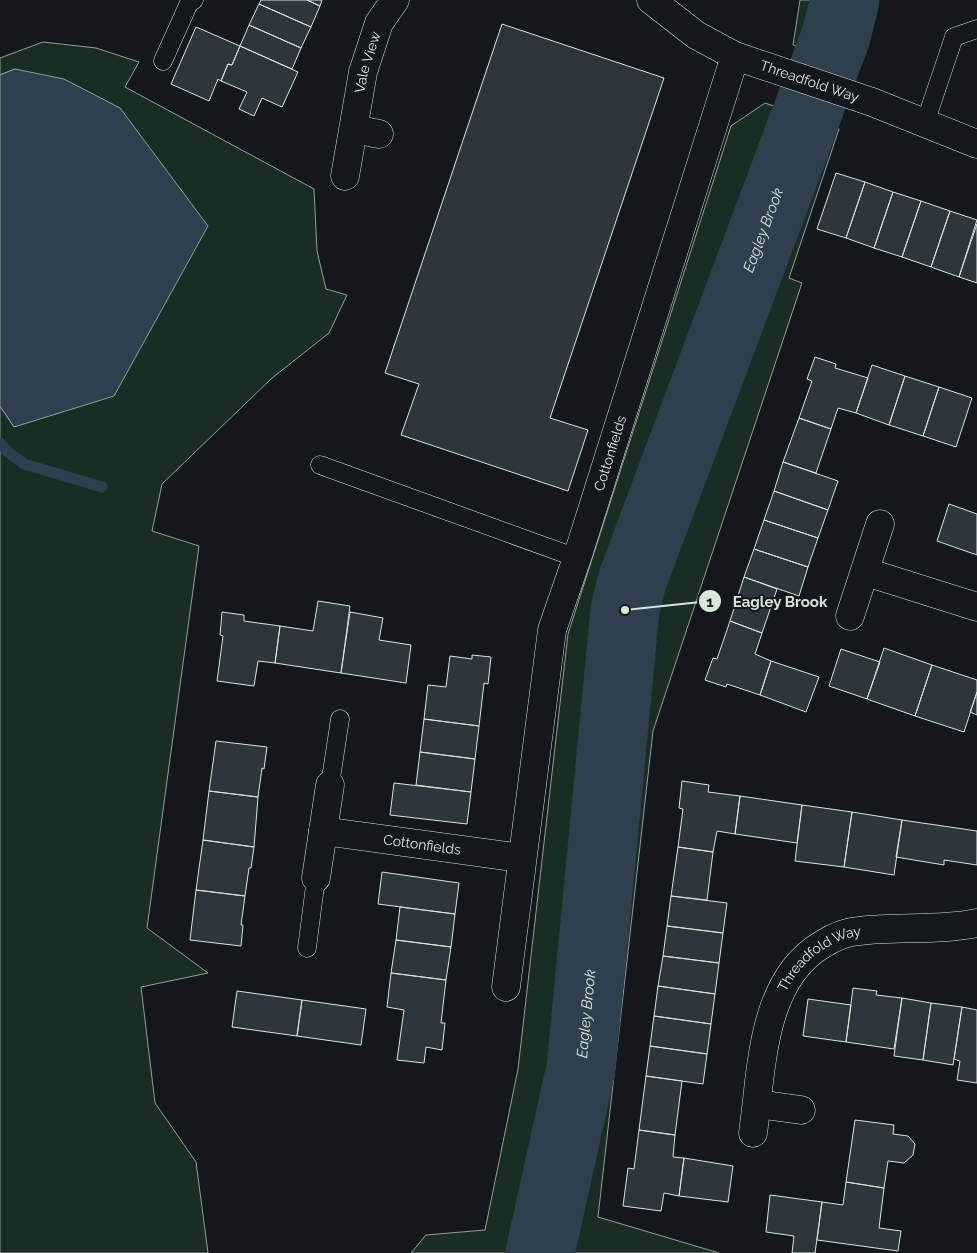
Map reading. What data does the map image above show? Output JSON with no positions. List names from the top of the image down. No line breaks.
{"streets":{"street":["Vale View","Threadfold Way","Cottonfields"]},"crossings":[["Threadfold Way","Cottonfields"]],"water":["Eagley Brook"],"places":["Eagley Brook"]}
